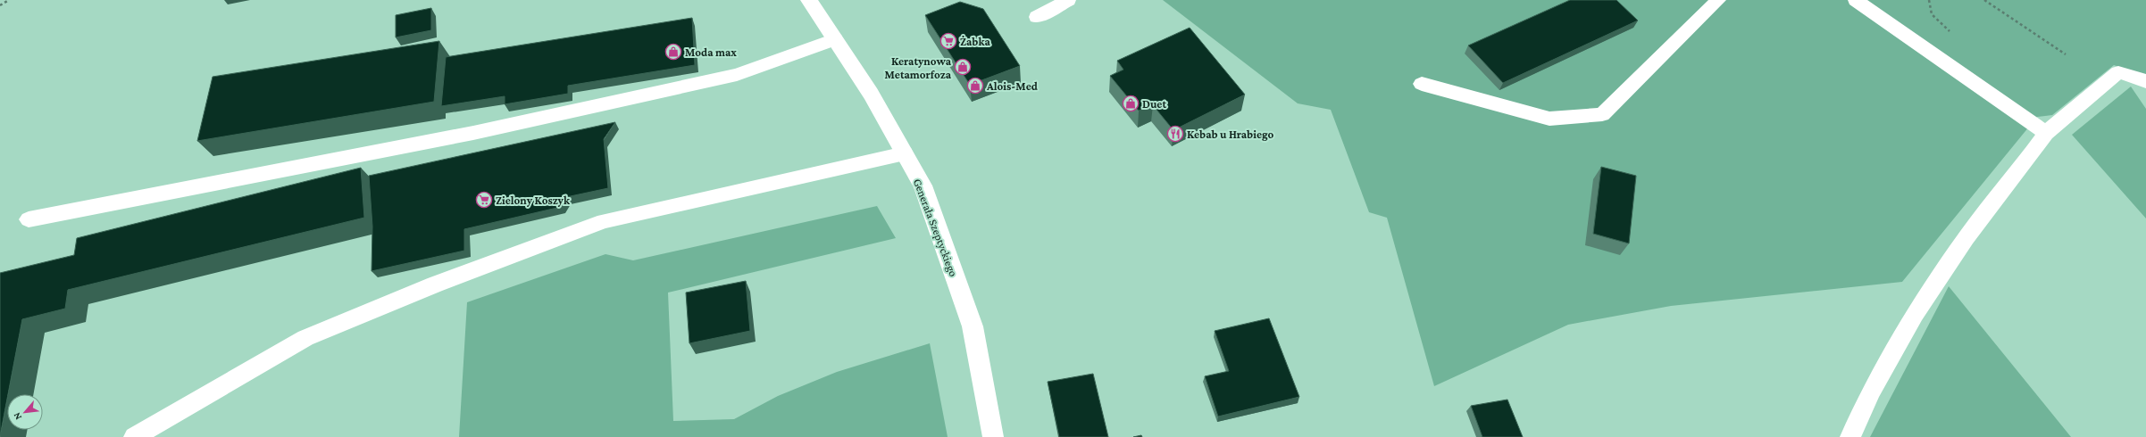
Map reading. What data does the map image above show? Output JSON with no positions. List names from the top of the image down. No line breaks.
{"streets":{"main road":["Generała Szeptyckiego"]},"places":{"supermarket":["Żabka","Zielony Koszyk"],"shop":["Moda max","Keratynowa Metamorfoza","Alois-Med","Duet"],"restaurant":["Kebab u Hrabiego"]},"north":"bottom left"}
